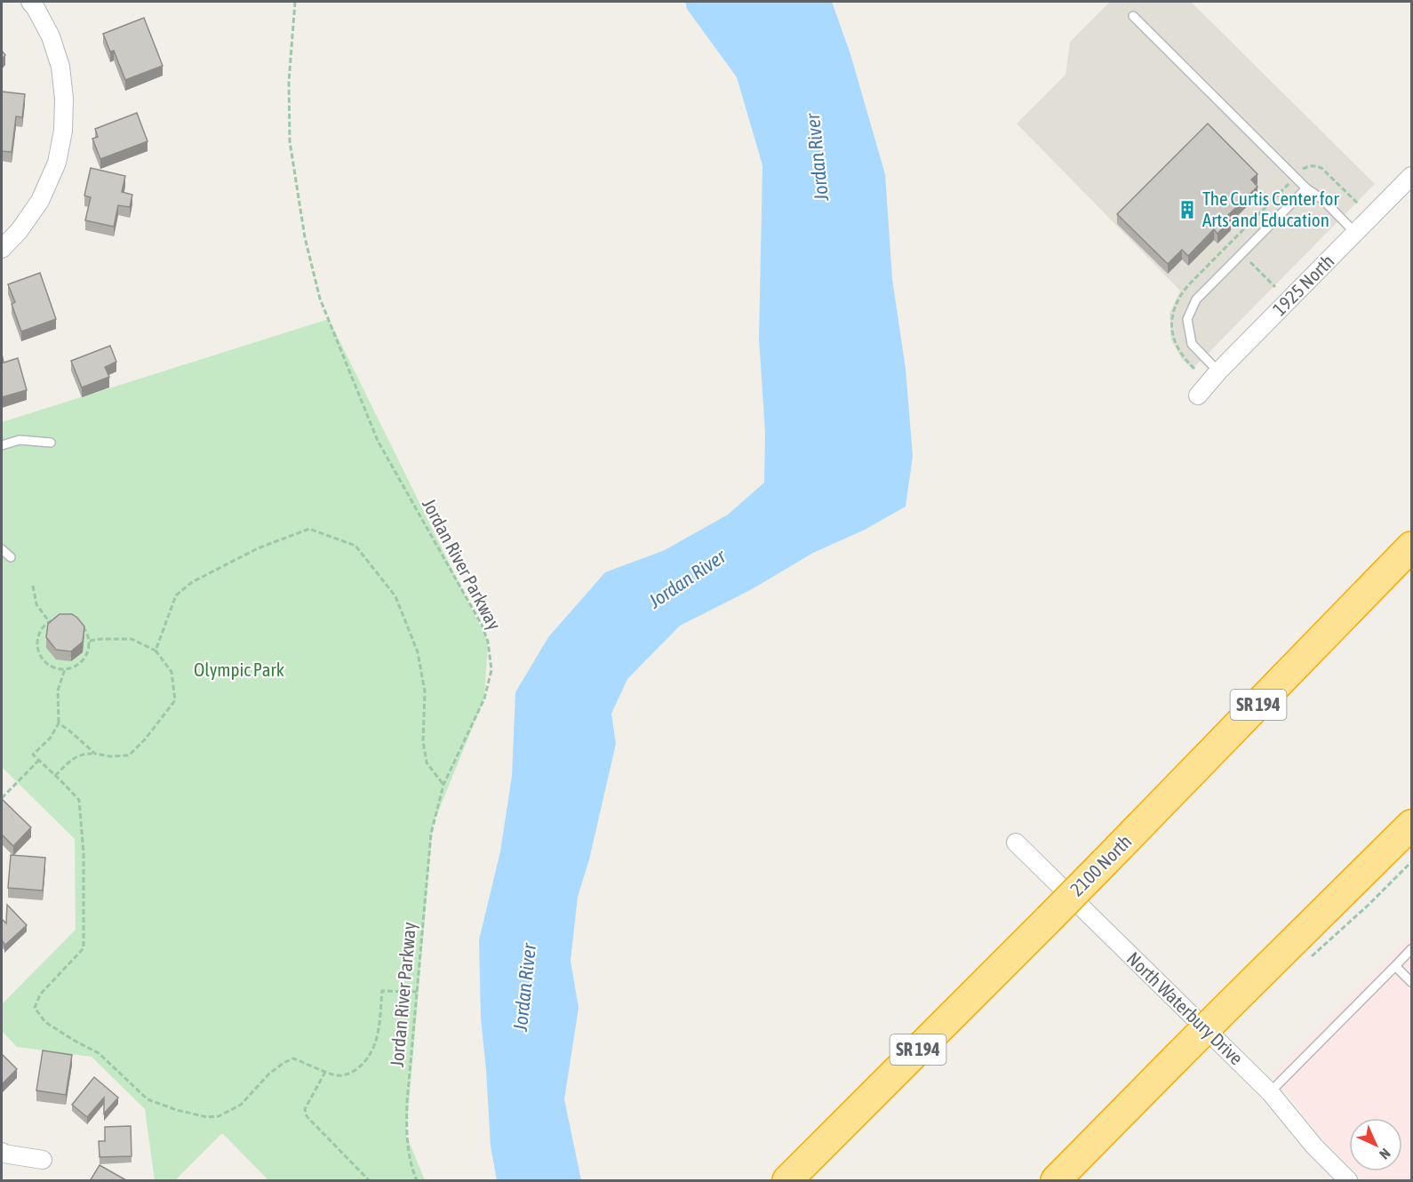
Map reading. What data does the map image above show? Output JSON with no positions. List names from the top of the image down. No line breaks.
{"streets":{"highway":["SR 194","2100 North"],"street":["1925 North","North Waterbury Drive"],"path":["Jordan River Parkway"]},"water":["Jordan River"],"parks":["Olympic Park"],"places":{"building":["The Curtis Center for Arts and Education"]},"north":"bottom right"}
